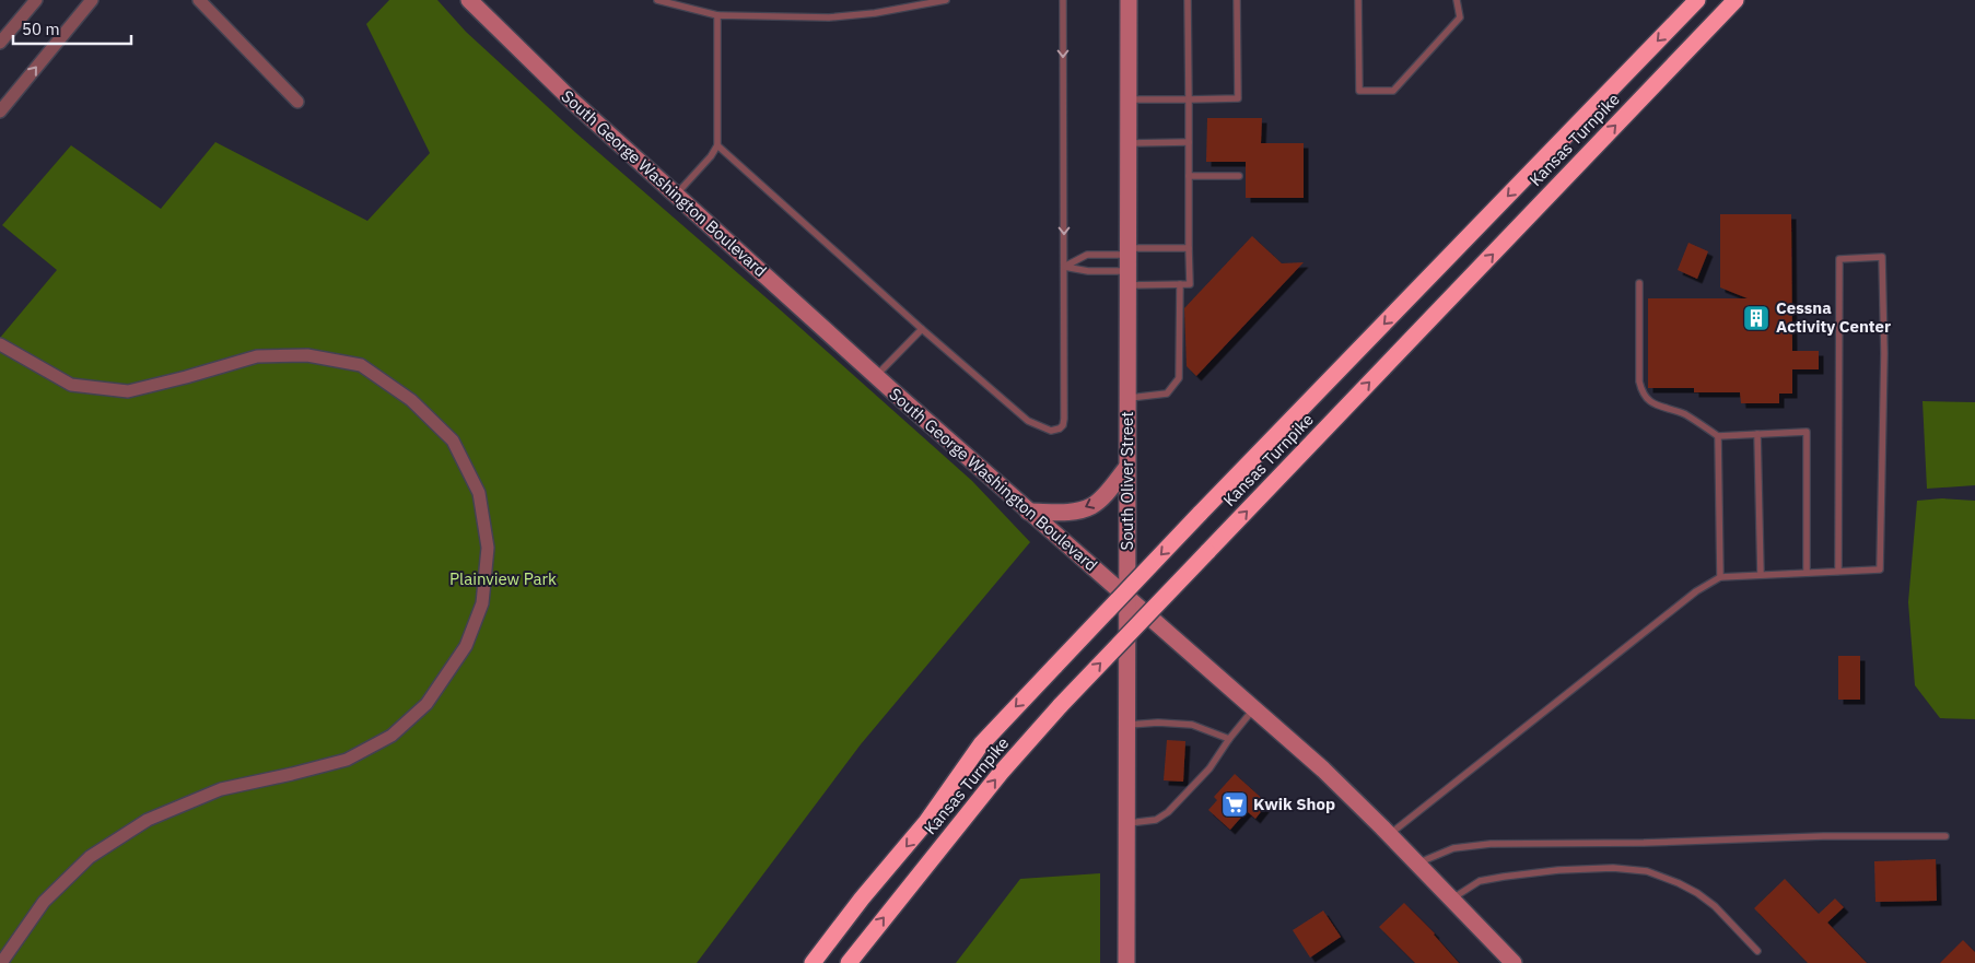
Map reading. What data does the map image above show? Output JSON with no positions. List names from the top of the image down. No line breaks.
{"streets":{"highway":["Kansas Turnpike"],"street":["South George Washington Boulevard","South Oliver Street"]},"crossings":[["South George Washington Boulevard","South Oliver Street"]],"parks":["Plainview Park"],"places":{"building":["Cessna Activity Center"],"supermarket":["Kwik Shop"]},"scale_bar":"50 m"}
